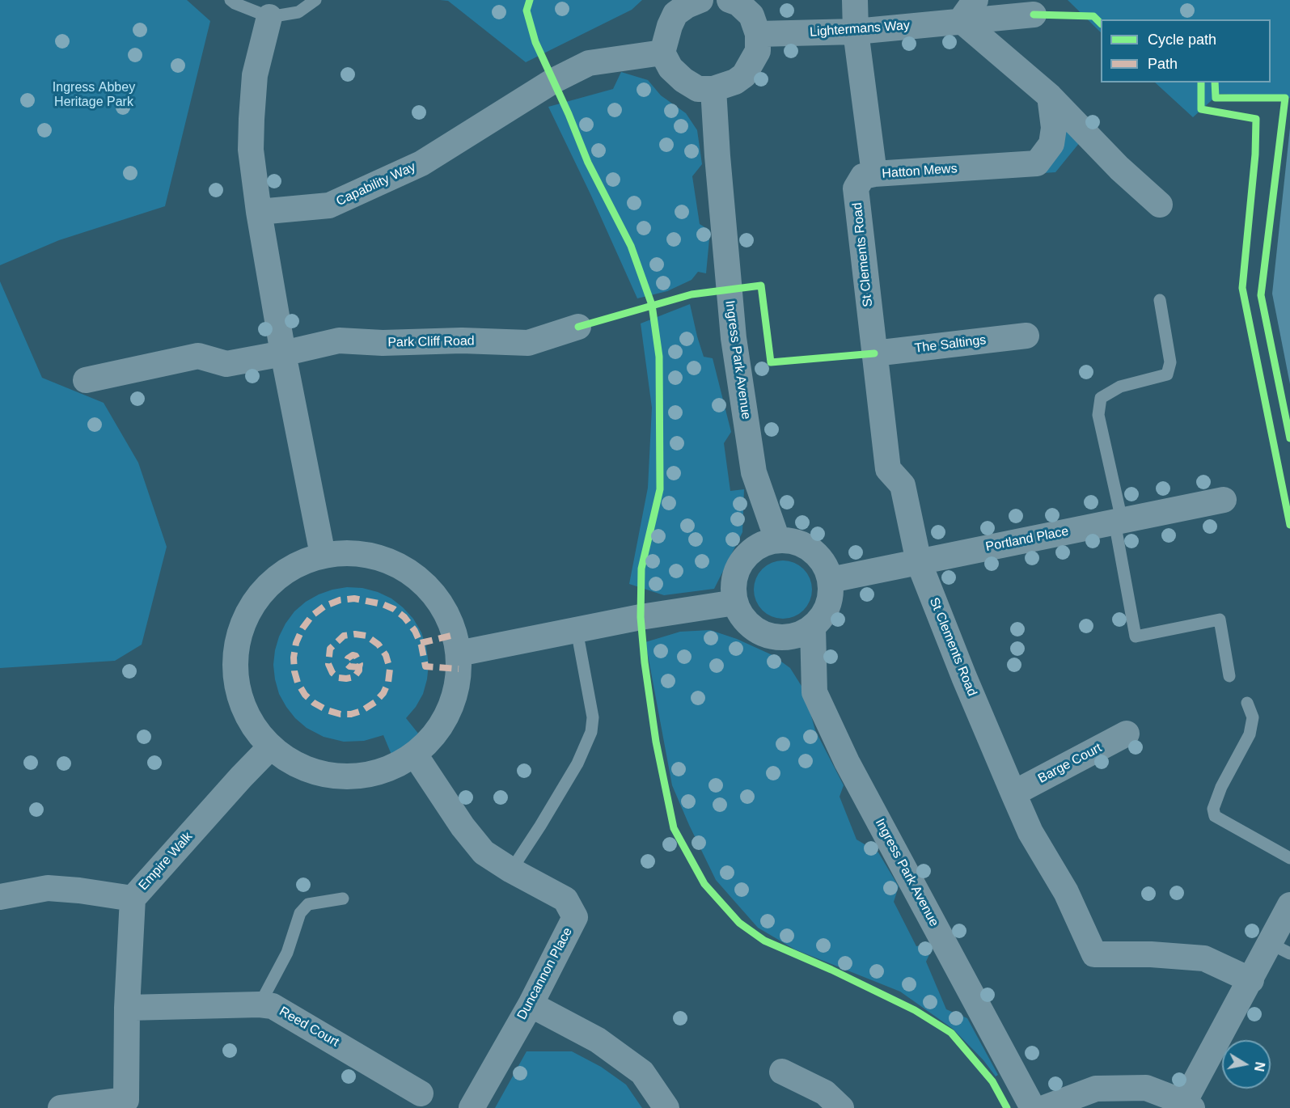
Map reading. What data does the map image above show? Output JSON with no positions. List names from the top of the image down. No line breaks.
{"streets":{"street":["Lightermans Way","Hatton Mews","Capability Way","St Clements Road","Park Cliff Road","The Saltings","Ingress Park Avenue","Portland Place","Barge Court","Empire Walk","Duncannon Place","Reed Court"]},"crossings":[["Lightermans Way","Hatton Mews"],["Hatton Mews","St Clements Road"],["St Clements Road","The Saltings"],["St Clements Road","Portland Place"],["St Clements Road","Barge Court"],["Ingress Park Avenue","Portland Place"]],"parks":["Ingress Abbey Heritage Park"],"legend":["Cycle path","Path"],"north":"right"}
